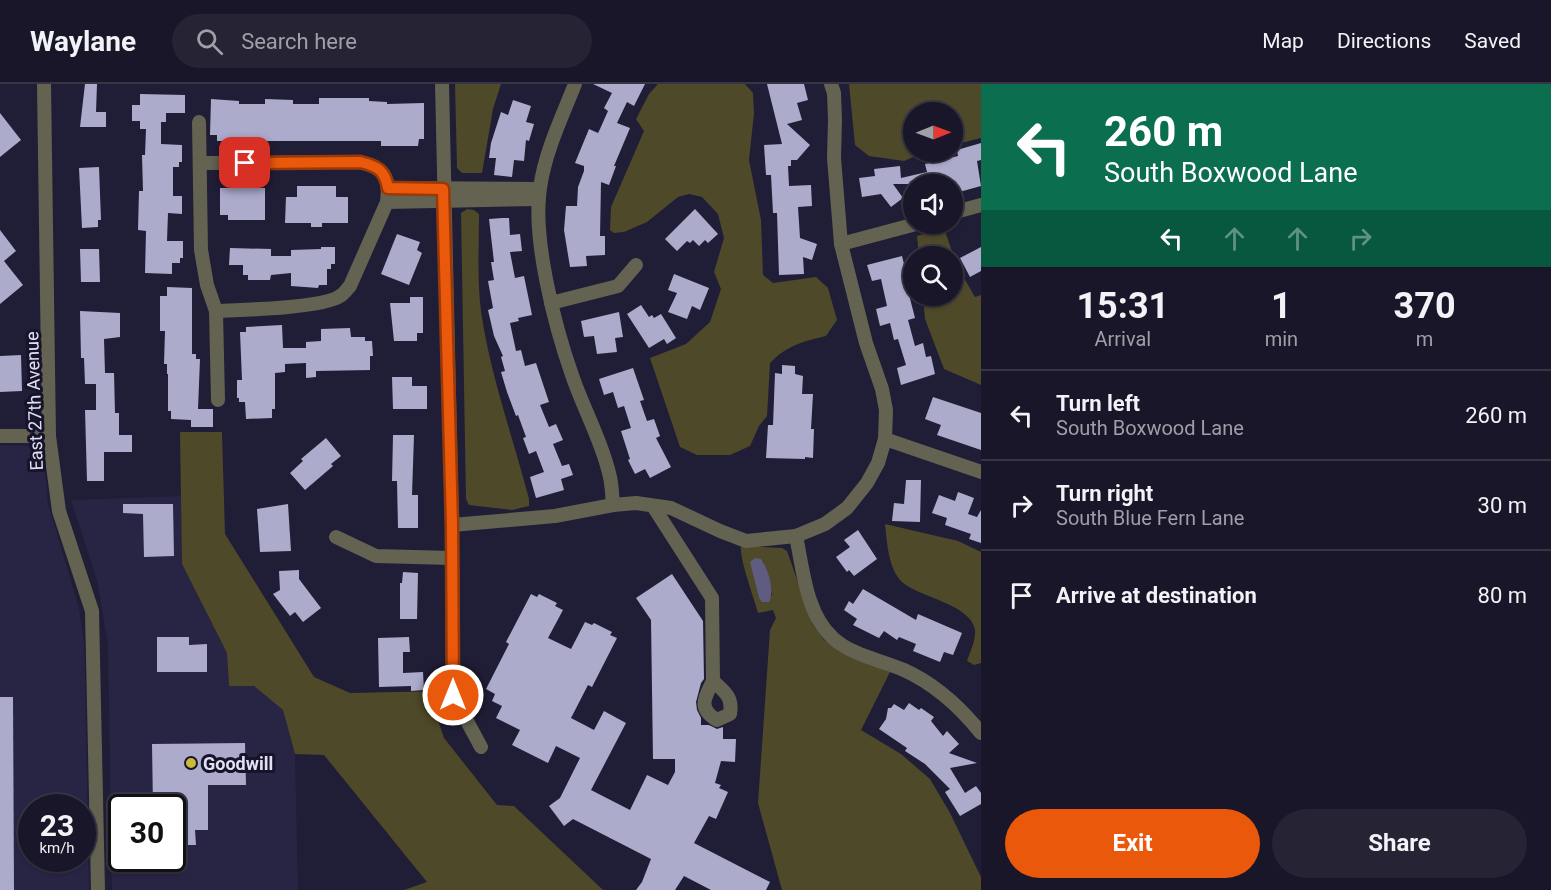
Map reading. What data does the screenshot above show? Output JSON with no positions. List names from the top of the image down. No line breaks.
{"streets":{"street":["East 27th Avenue"]},"places":["Goodwill"],"north":"right","page":{"header":"Waylane","search":"Search here","nav":["Map","Directions","Saved"],"turn":["260 m","South Boxwood Lane"],"eta":["15:31","Arrival","1","min","370","m"],"list":[{"name":"Turn left","note":"South Boxwood Lane","value":"260 m"},{"name":"Turn right","note":"South Blue Fern Lane","value":"30 m"},{"name":"Arrive at destination","value":"80 m"}],"speed":"23 km/h","limit":"30","buttons":["Exit","Share"]}}
